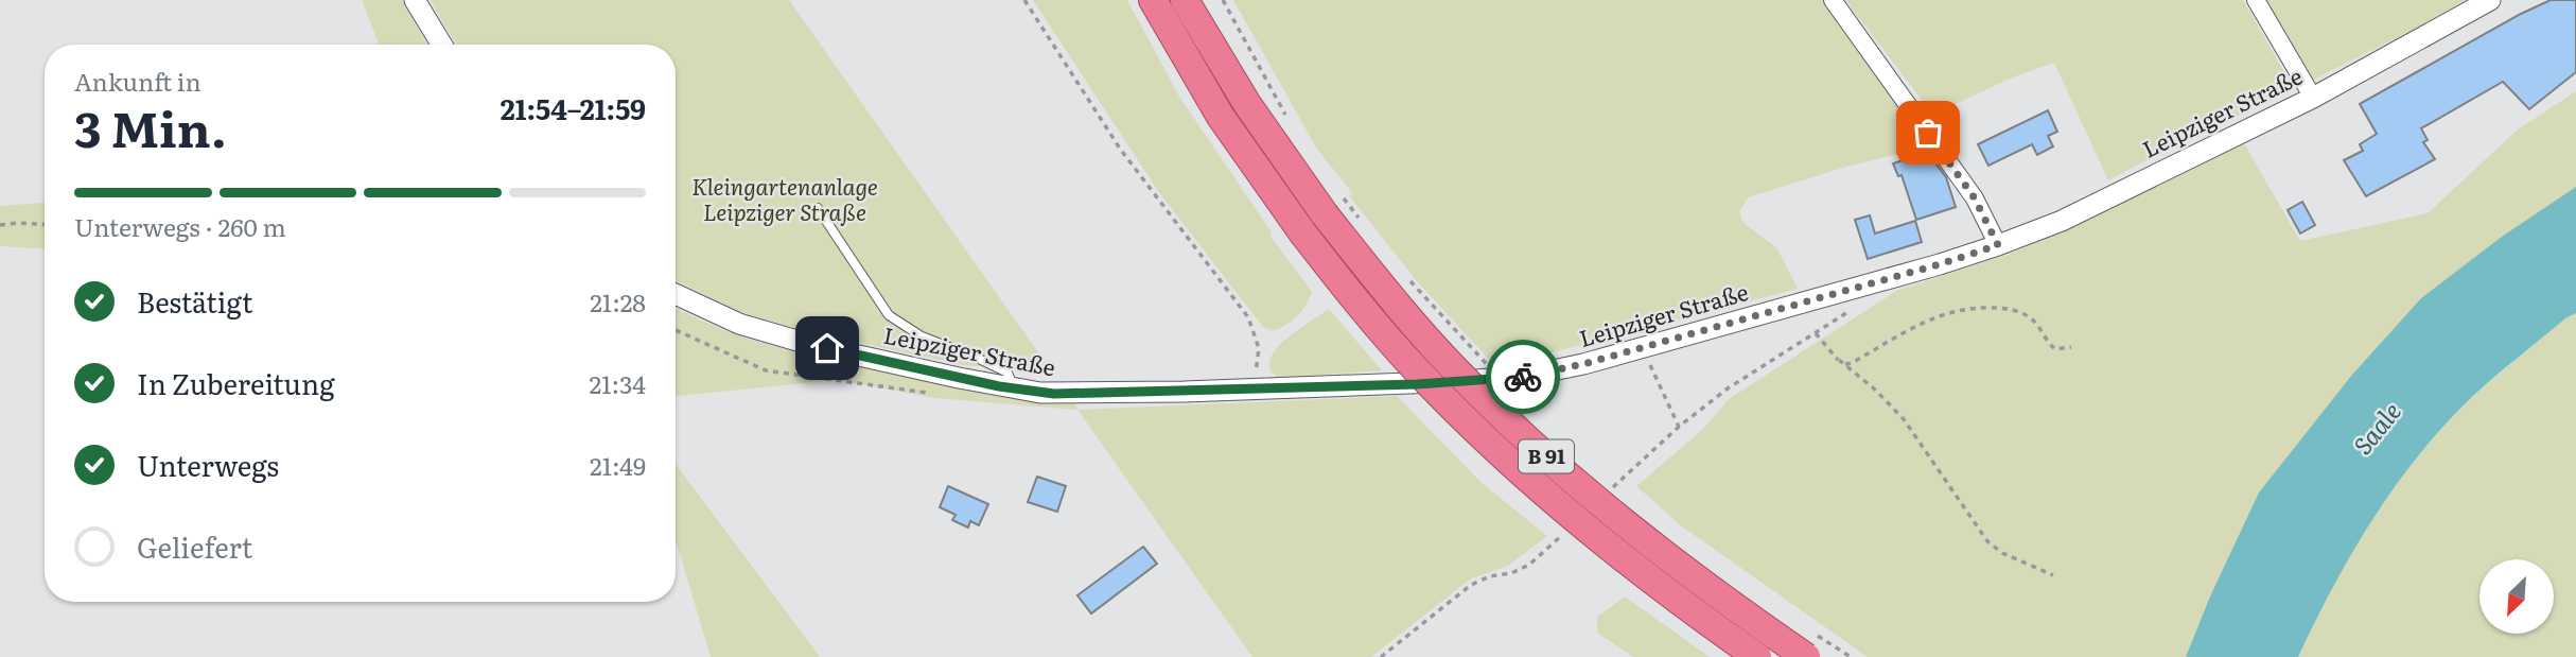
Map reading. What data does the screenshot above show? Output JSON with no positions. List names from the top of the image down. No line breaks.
{"streets":{"highway":["B 91"],"street":["Leipziger Straße"]},"water":["Saale"],"parks":["Kleingartenanlage Leipziger Straße"],"north":"bottom left","page":{"heading":["3 Min.","Ankunft in","21:54–21:59"],"bar":"Unterwegs · 260 m","list":[["Bestätigt","21:28"],["In Zubereitung","21:34"],["Unterwegs","21:49"],"Geliefert"]}}
